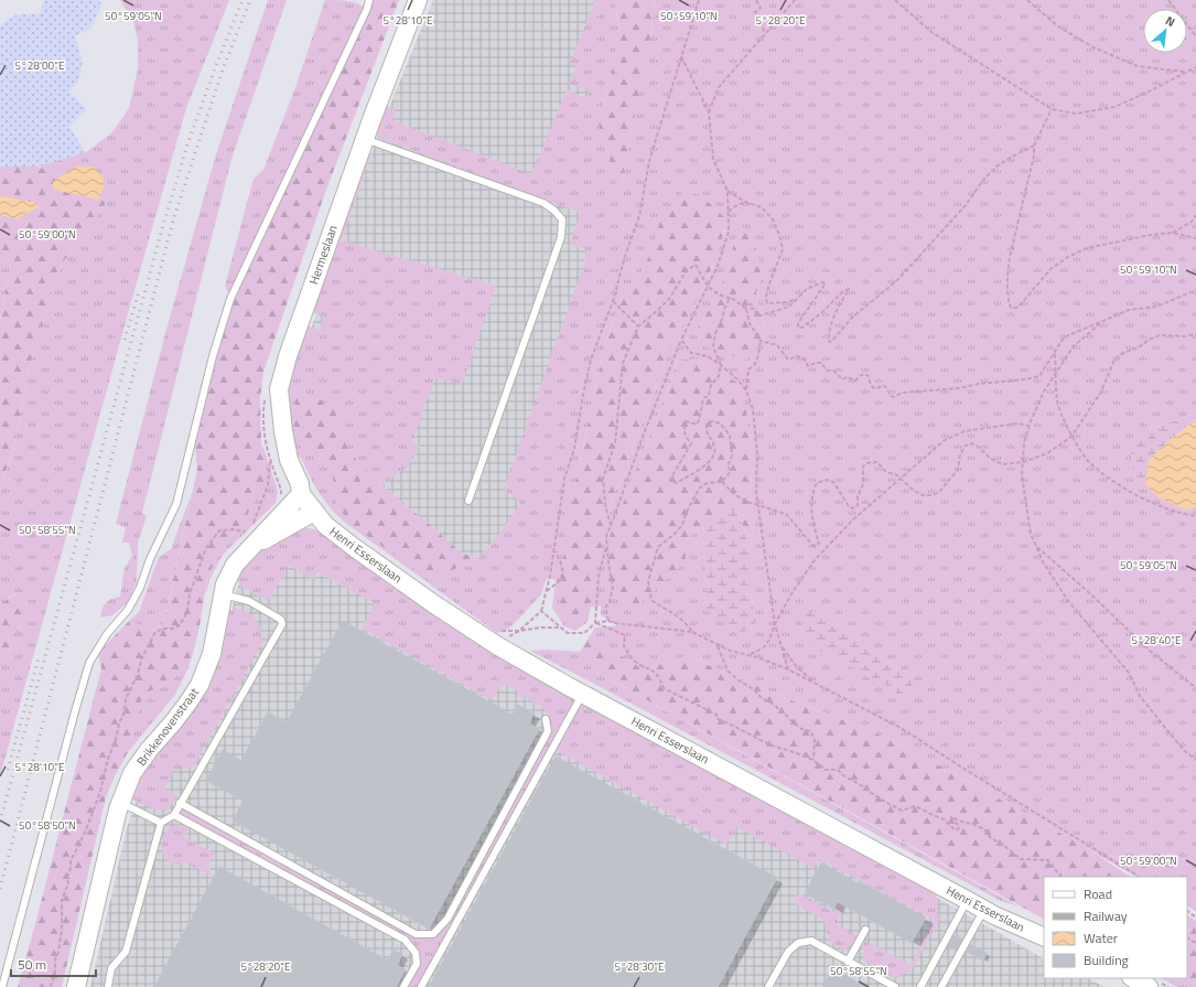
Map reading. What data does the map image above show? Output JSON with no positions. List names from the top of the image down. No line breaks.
{"streets":{"street":["Hermeslaan","Henri Esserslaan","Brikkenovenstraat"]},"crossings":[["Hermeslaan","Brikkenovenstraat"],["Henri Esserslaan","Brikkenovenstraat"]],"legend":["Road","Railway","Water","Building"],"scale_bar":"50 m","north":"top right","coordinates":["50°59'05\"N","50°59'10\"N","5°28'10\"E","5°28'20\"E","5°28'00\"E","50°59'00\"N","50°58'55\"N","5°28'40\"E","50°58'50\"N","5°28'30\"E"]}
